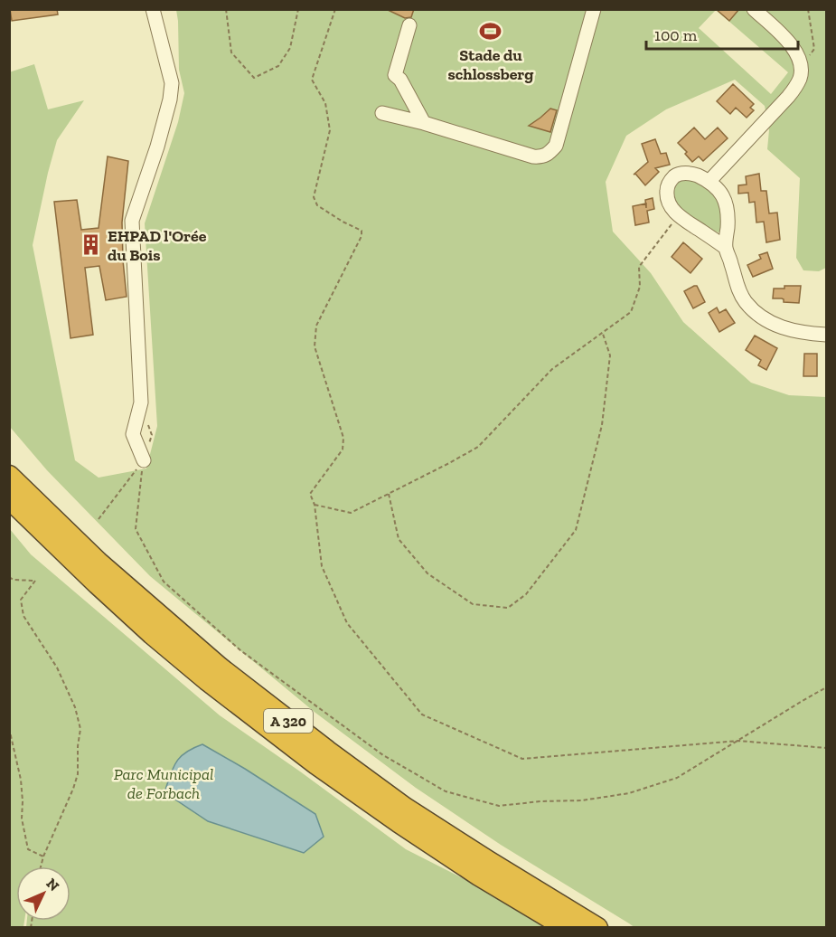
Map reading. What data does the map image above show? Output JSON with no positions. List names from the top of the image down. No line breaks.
{"streets":{"highway":["A 320"]},"parks":["Parc Municipal de Forbach"],"places":{"sports":["Stade du schlossberg"],"building":["EHPAD l'Orée du Bois"]},"scale_bar":"100 m","north":"top right"}
